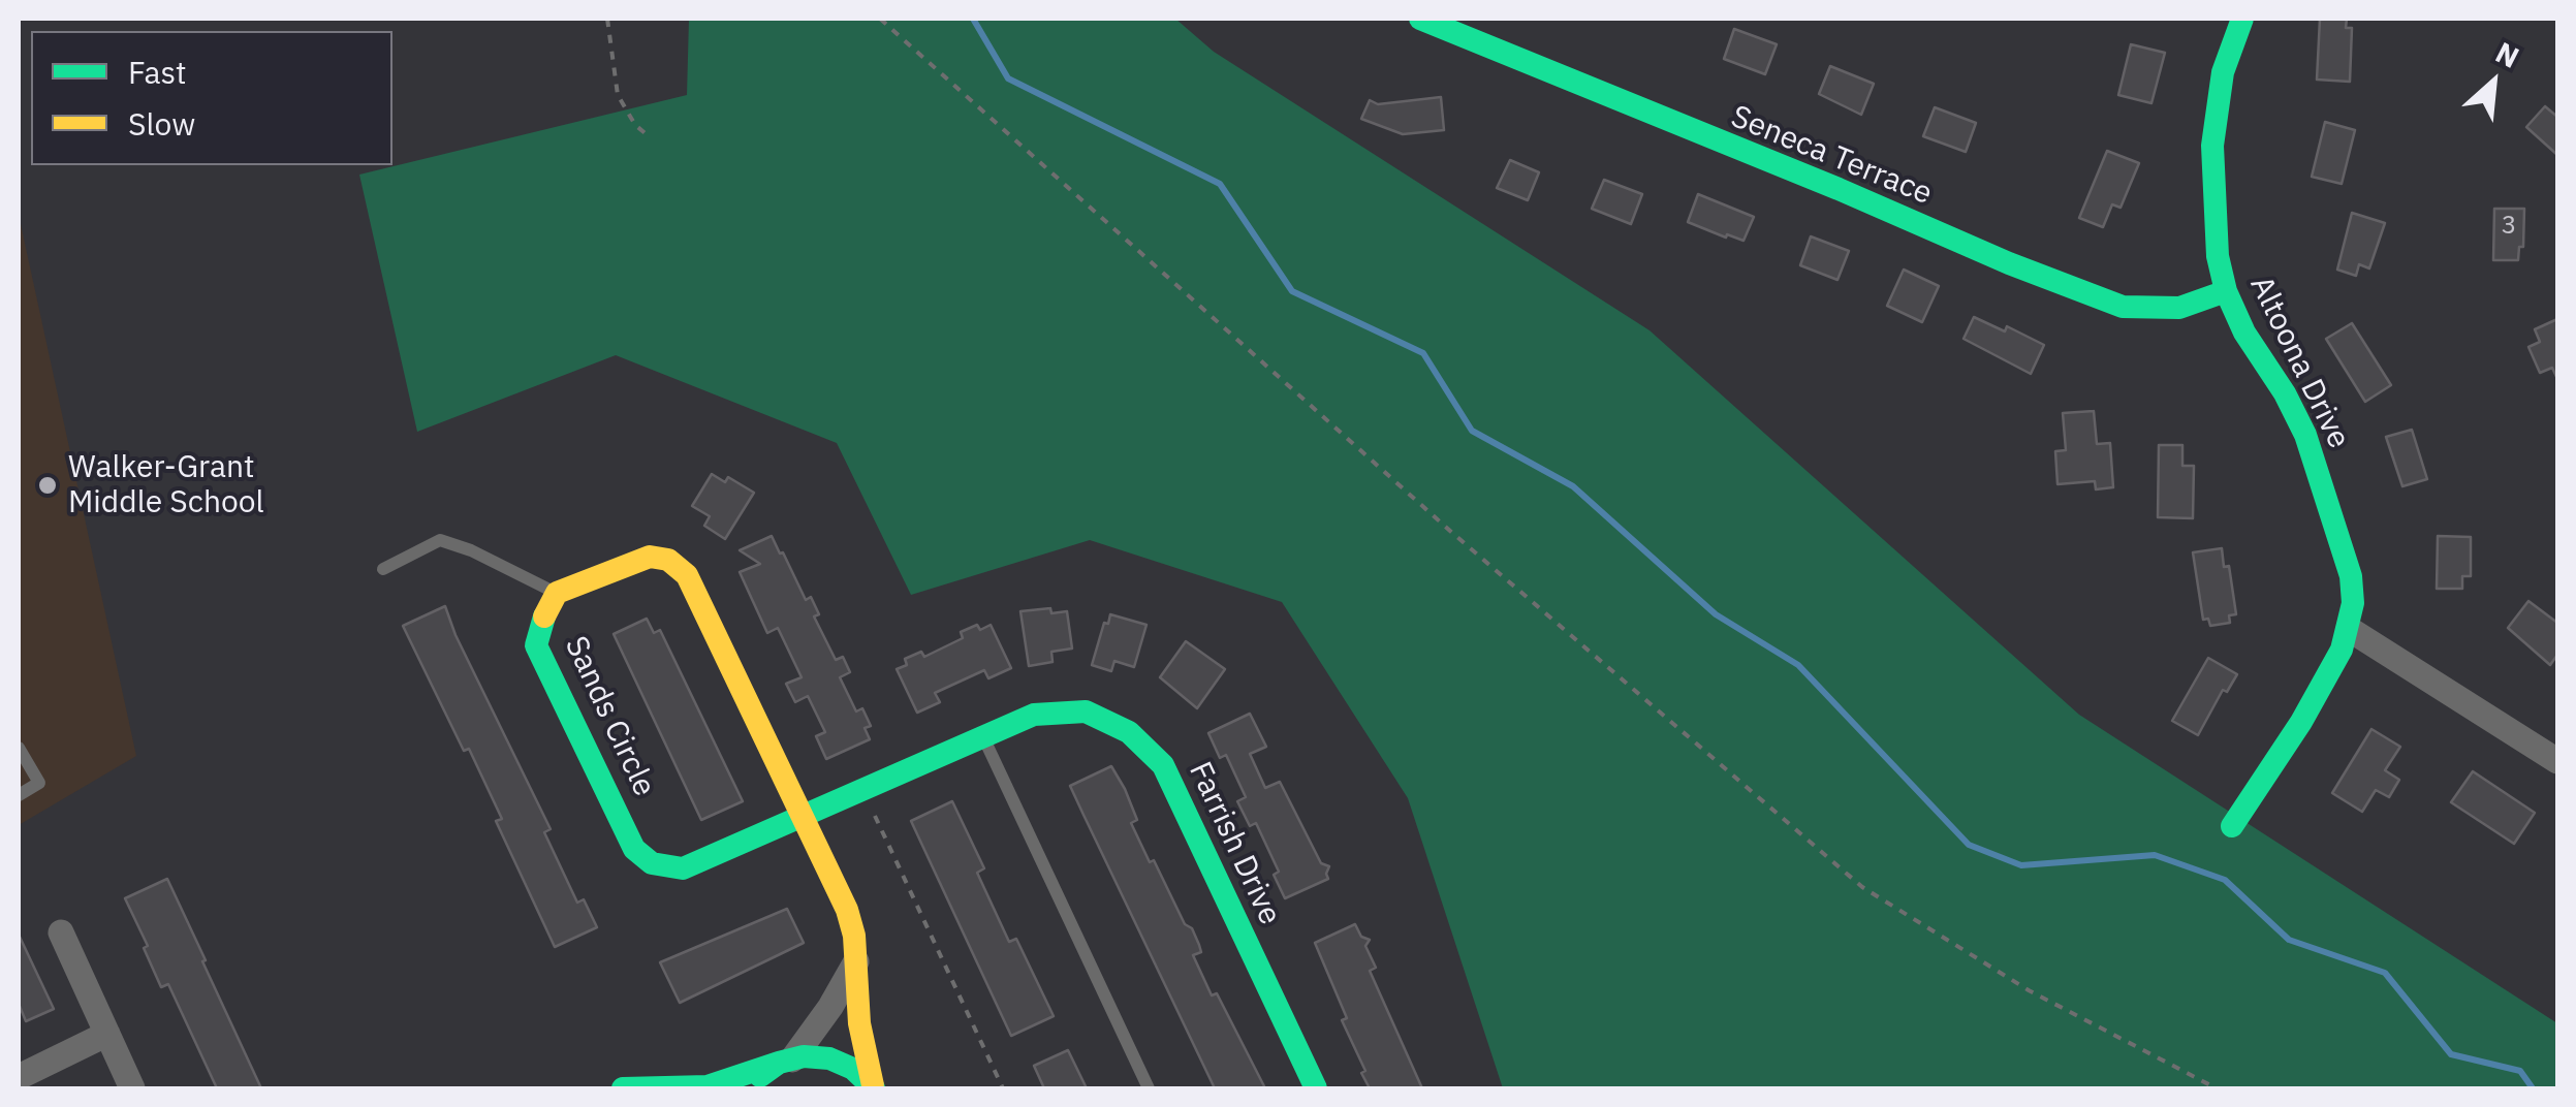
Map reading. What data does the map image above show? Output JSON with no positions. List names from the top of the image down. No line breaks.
{"streets":{"street":["Seneca Terrace","Altoona Drive","Sands Circle","Farrish Drive"]},"crossings":[["Seneca Terrace","Altoona Drive"],["Sands Circle","Farrish Drive"]],"places":["Walker-Grant Middle School"],"house_numbers":["3"],"legend":["Fast","Slow"],"north":"top right"}
